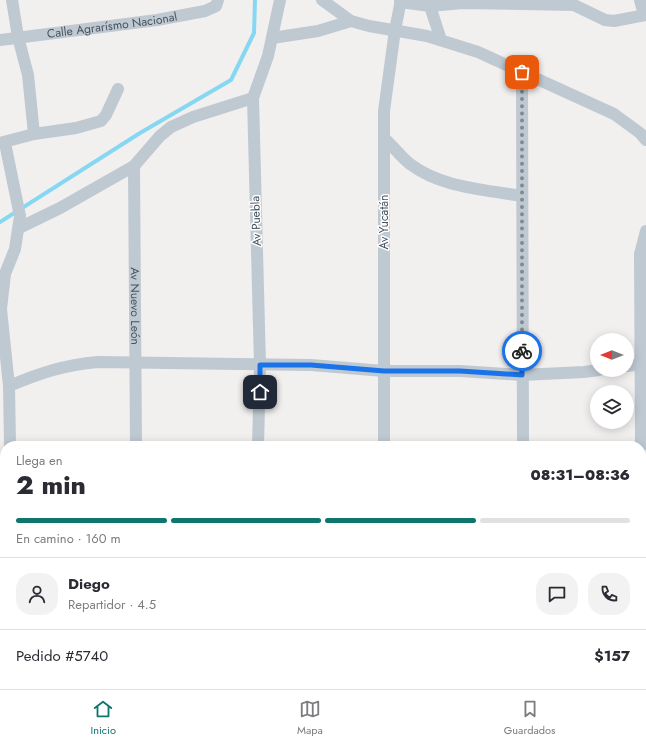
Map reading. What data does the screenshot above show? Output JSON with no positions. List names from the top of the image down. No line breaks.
{"streets":{"street":["Calle Agrarísmo Nacional","Av Puebla","Av Yucatán","Av Nuevo León"]},"north":"left","page":{"heading":["2 min","Llega en","08:31–08:36"],"panel":["Diego","Repartidor · 4.5","Pedido #5740","$157"],"bar":"En camino · 160 m","tabs":["Inicio","Mapa","Guardados"]}}
